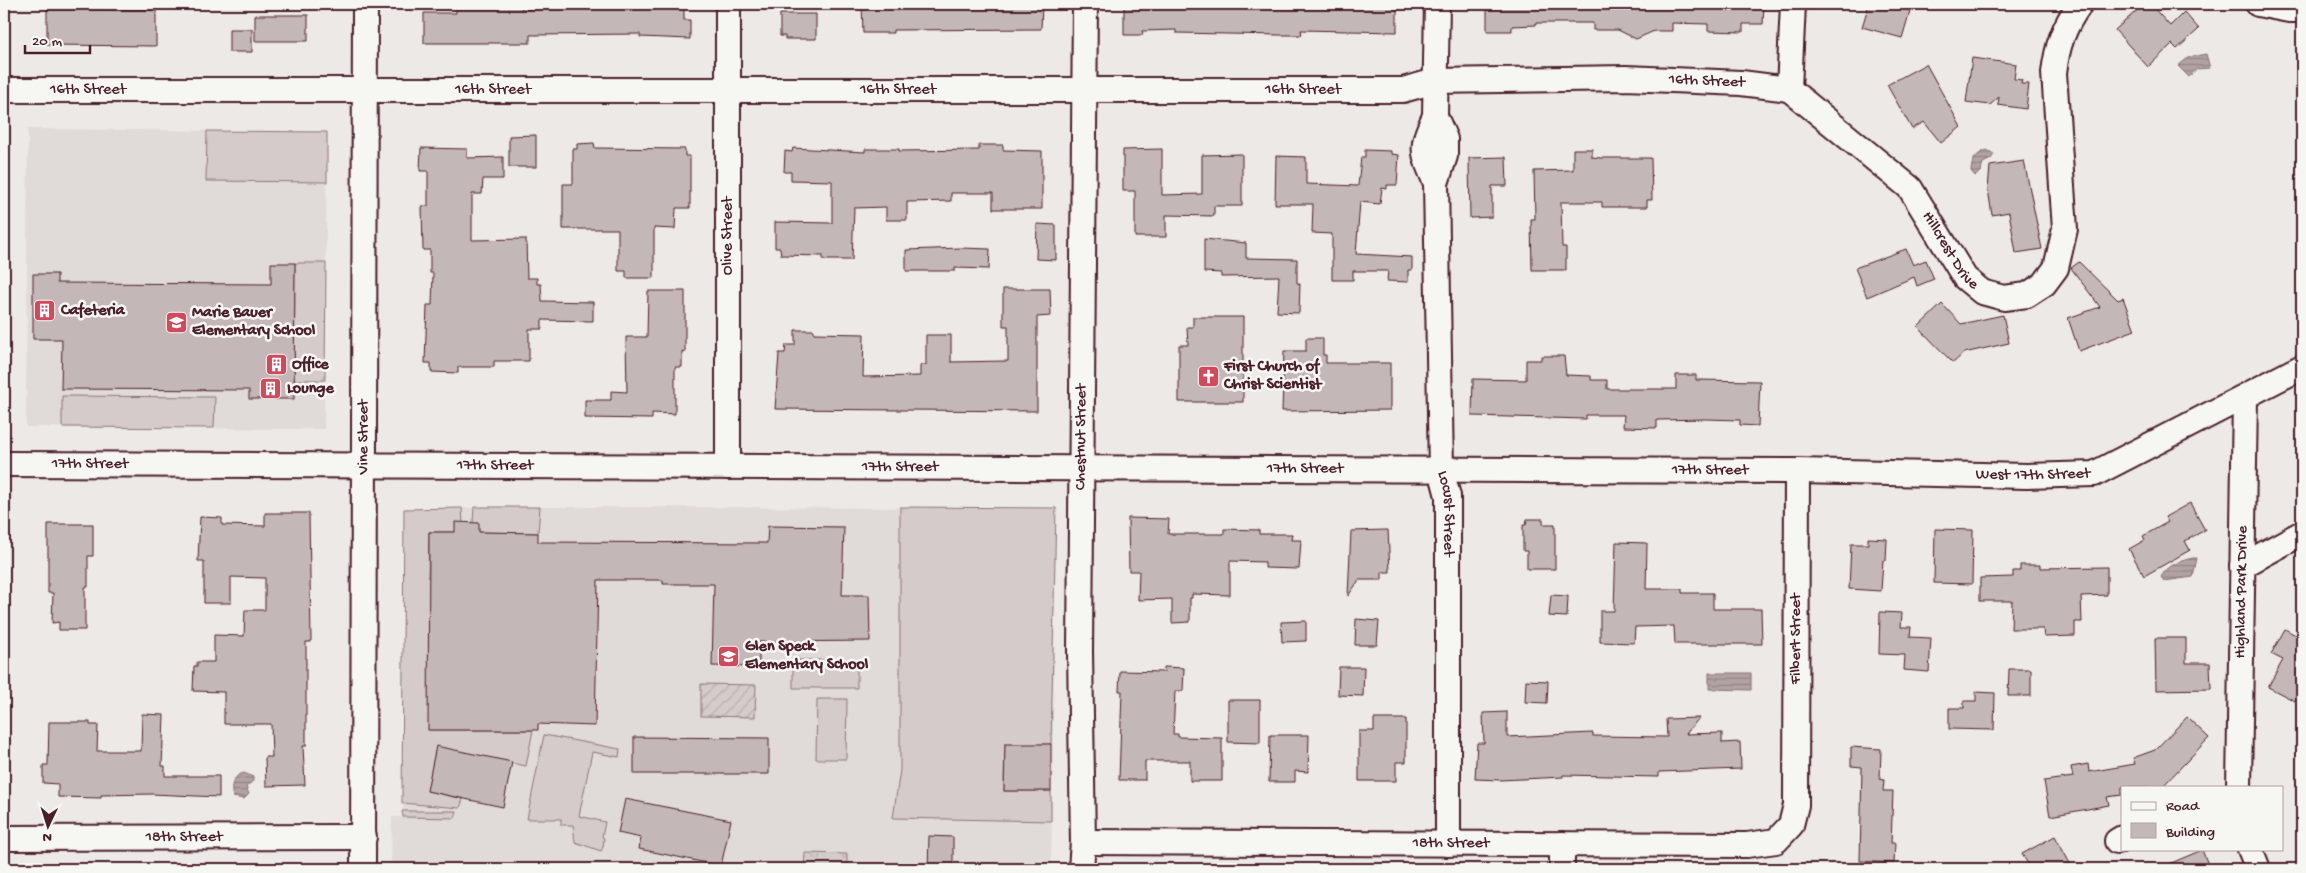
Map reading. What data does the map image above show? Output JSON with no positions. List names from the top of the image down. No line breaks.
{"streets":{"street":["16th Street","Olive Street","Hillcrest Drive","Vine Street","Chestnut Street","17th Street","West 17th Street","Locust Street","Highland Park Drive","Filbert Street","18th Street"]},"crossings":[["16th Street","Olive Street"],["16th Street","Hillcrest Drive"],["16th Street","Vine Street"],["16th Street","Chestnut Street"],["16th Street","Locust Street"],["Olive Street","17th Street"],["Vine Street","17th Street"],["Vine Street","18th Street"],["Chestnut Street","17th Street"],["Chestnut Street","18th Street"],["17th Street","West 17th Street"],["17th Street","Locust Street"],["17th Street","Filbert Street"],["West 17th Street","Highland Park Drive"],["West 17th Street","Filbert Street"],["Locust Street","18th Street"],["Filbert Street","18th Street"]],"places":{"building":["Cafeteria","Office","Lounge"],"school or university":["Marie Bauer Elementary School","Glen Speck Elementary School"],"church":["First Church of Christ Scientist"]},"legend":["Road","Building"],"scale_bar":"20 m","north":"bottom"}
